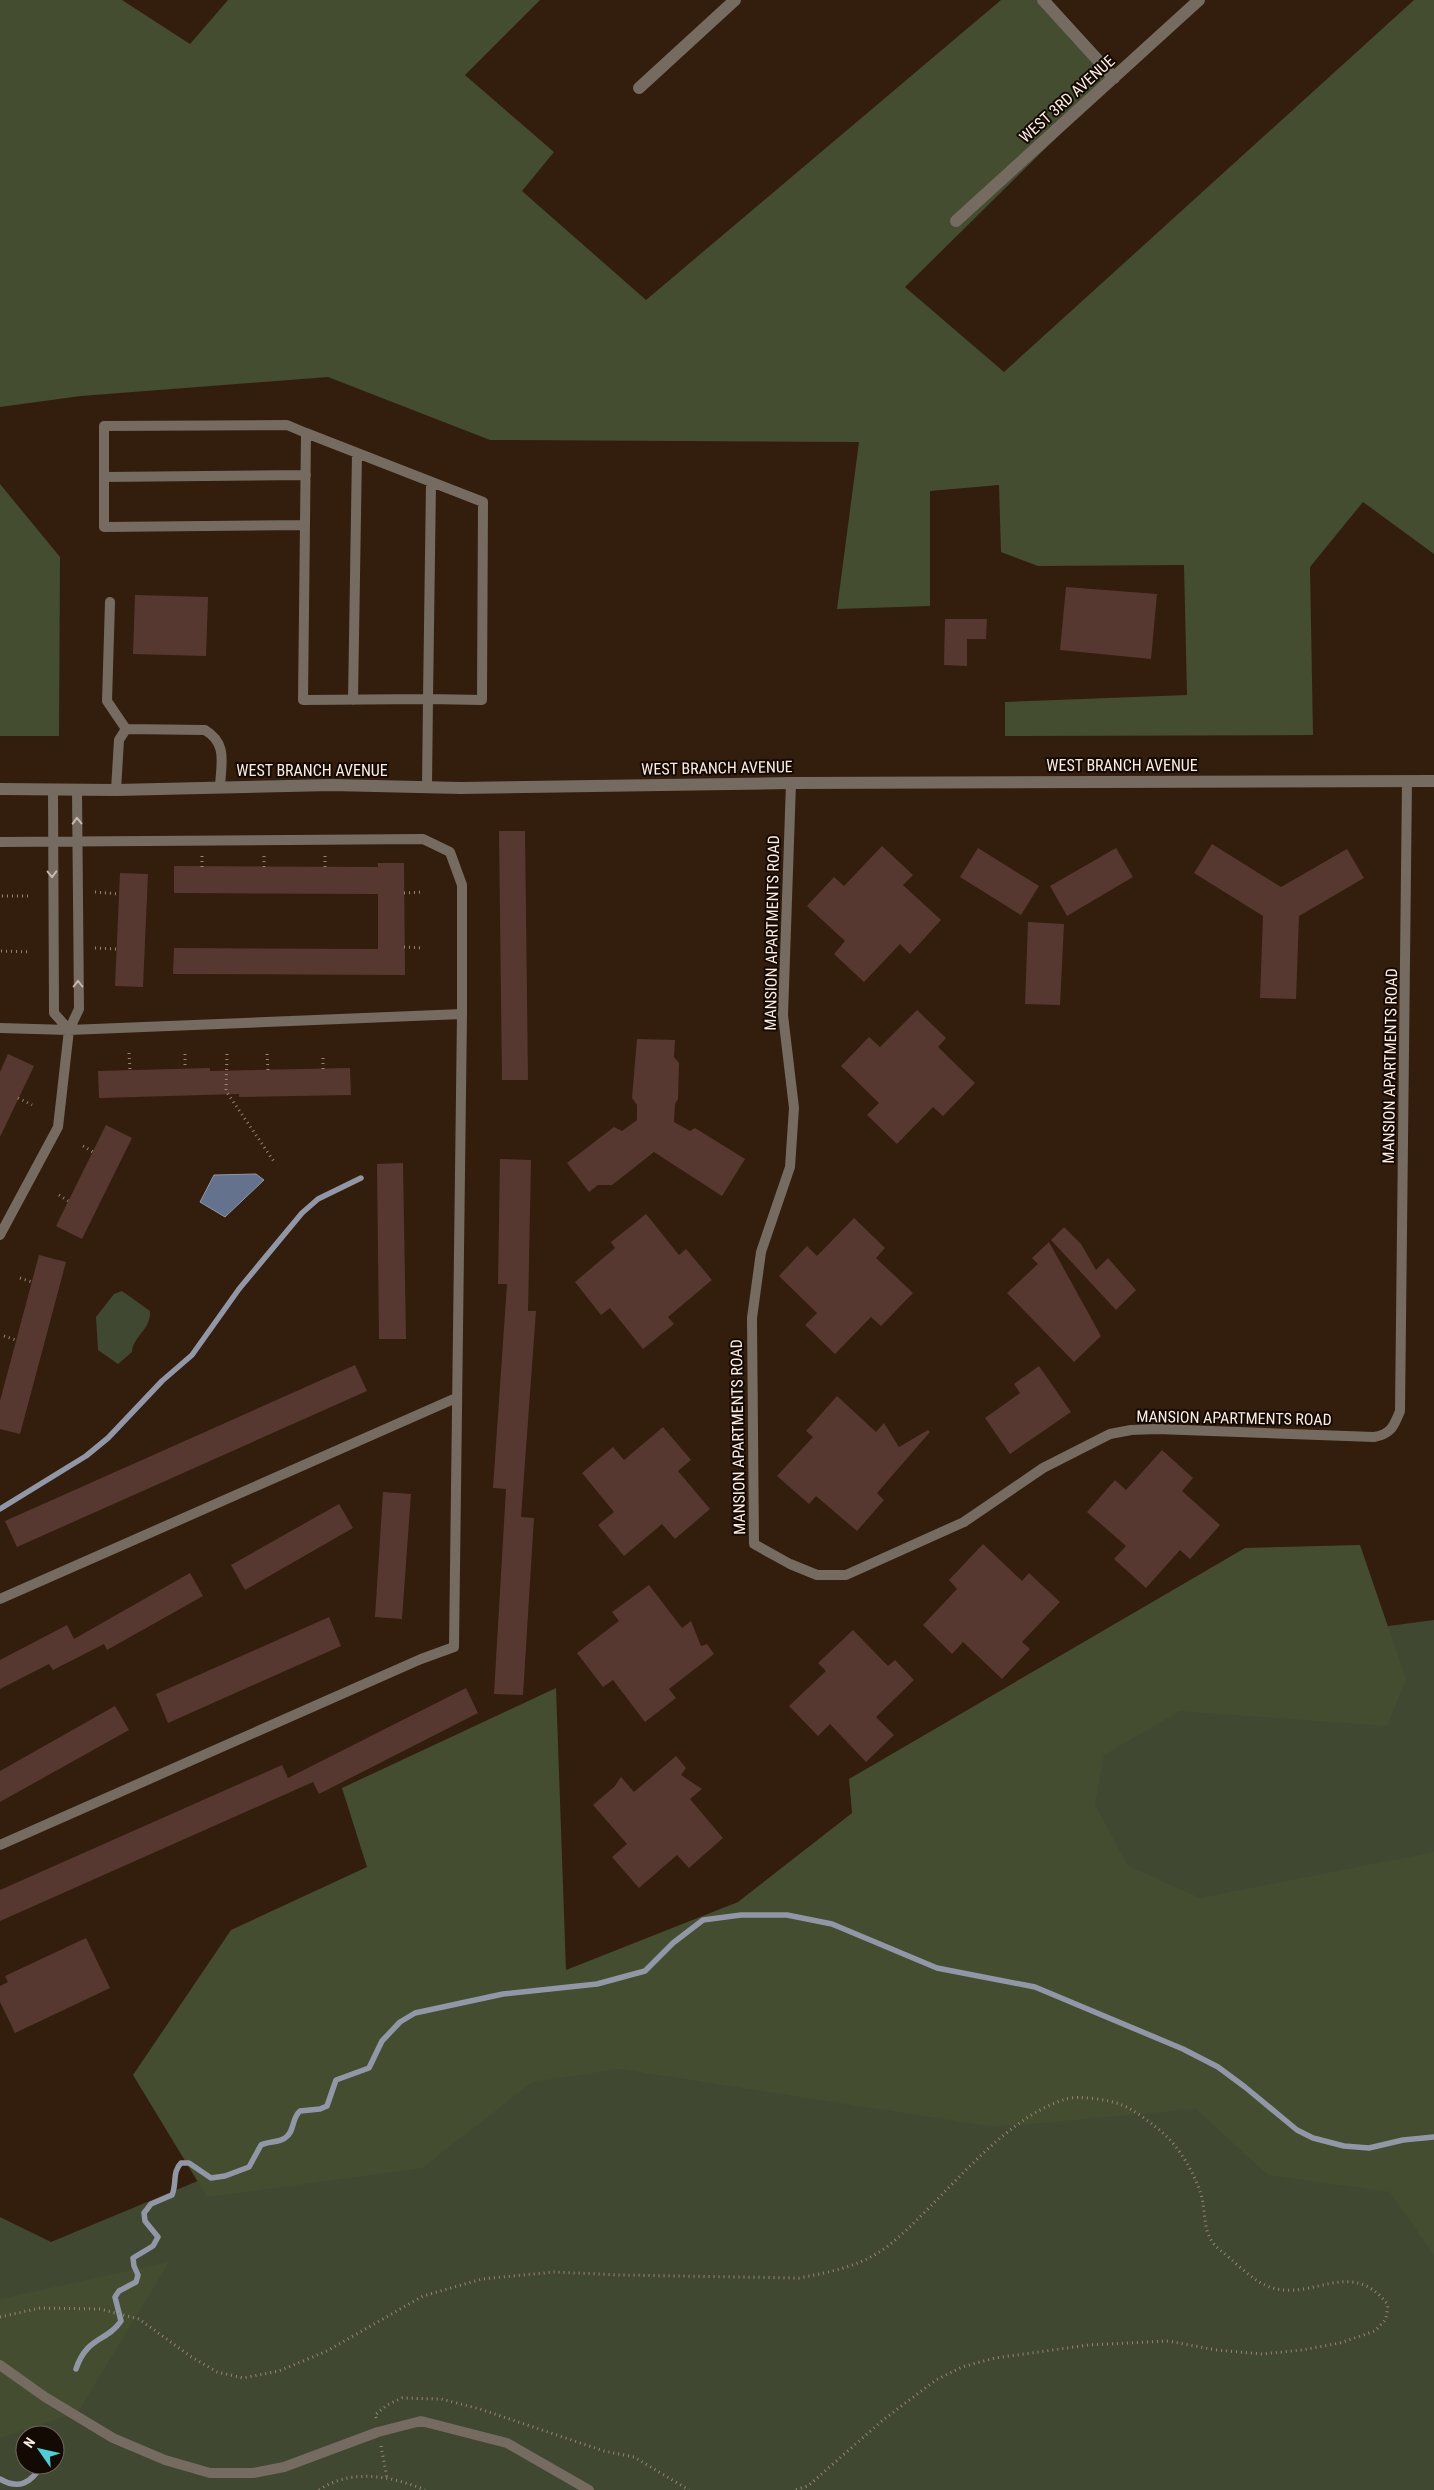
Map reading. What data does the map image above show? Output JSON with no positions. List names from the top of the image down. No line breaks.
{"streets":{"street":["WEST 3RD AVENUE","WEST BRANCH AVENUE"],"lane":["MANSION APARTMENTS ROAD"]},"crossings":[["WEST BRANCH AVENUE","MANSION APARTMENTS ROAD"]],"north":"top left"}
